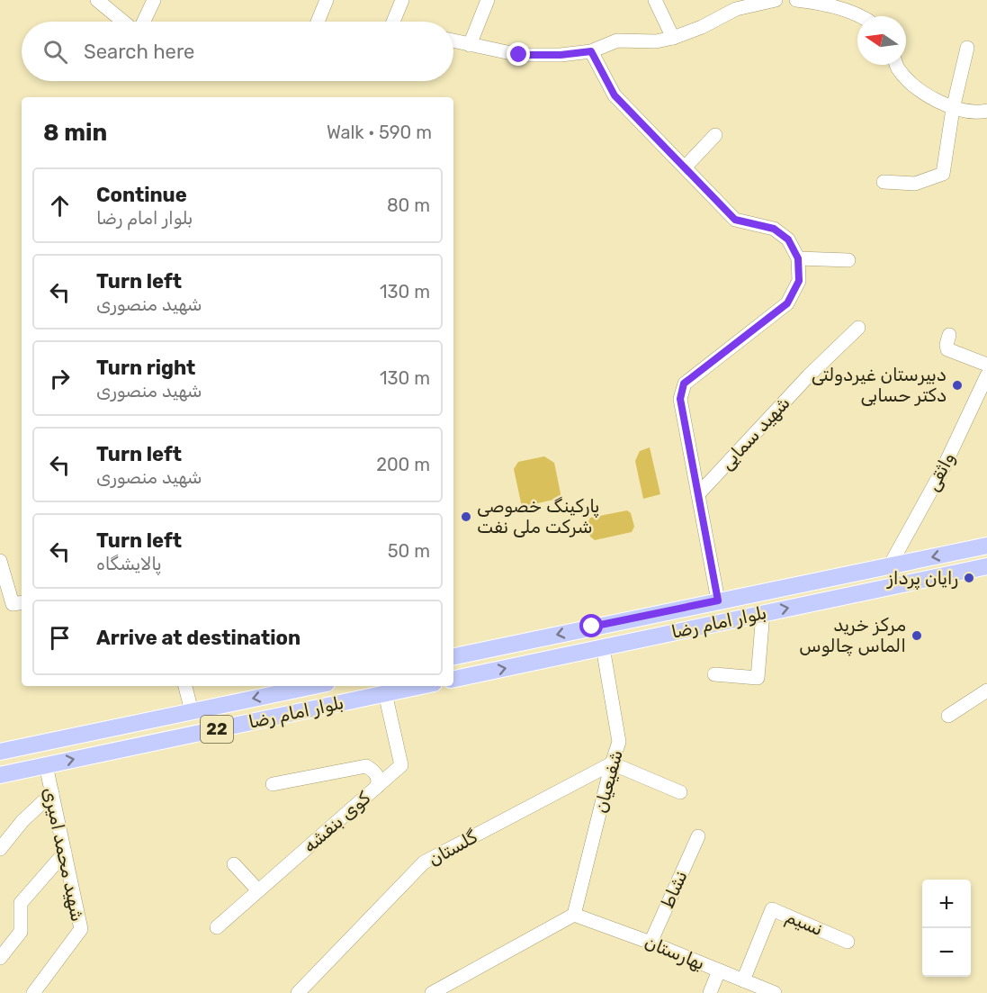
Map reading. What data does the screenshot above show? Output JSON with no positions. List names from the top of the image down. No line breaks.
{"streets":{"main road":["بلوار امام رضا","22"],"street":["شهید سمایی","واثقی","شفیعیان","کوی بنفشه","گلستان","شهید محمد امیری","نشاط","نسیم","بهارستان"]},"crossings":[["واثقی","بلوار امام رضا"],["بلوار امام رضا","شفیعیان"],["بلوار امام رضا","کوی بنفشه"],["بلوار امام رضا","شهید محمد امیری"],["شفیعیان","گلستان"],["شفیعیان","بهارستان"],["نشاط","بهارستان"],["نسیم","بهارستان"]],"places":["دبیرستان غیردولتی دکتر حسابی","پارکینگ خصوصی شرکت ملی نفت","رایان پرداز","مرکز خرید الماس چالوس"],"north":"left","page":{"search":"Search here","heading":["8 min","Walk · 590 m"],"list":[["Continue","بلوار امام رضا","80 m"],["Turn left","شهید منصوری","130 m"],["Turn right","شهید منصوری","130 m"],["Turn left","شهید منصوری","200 m"],["Turn left","پالایشگاه","50 m"],"Arrive at destination"],"map_buttons":["+","−"]}}
